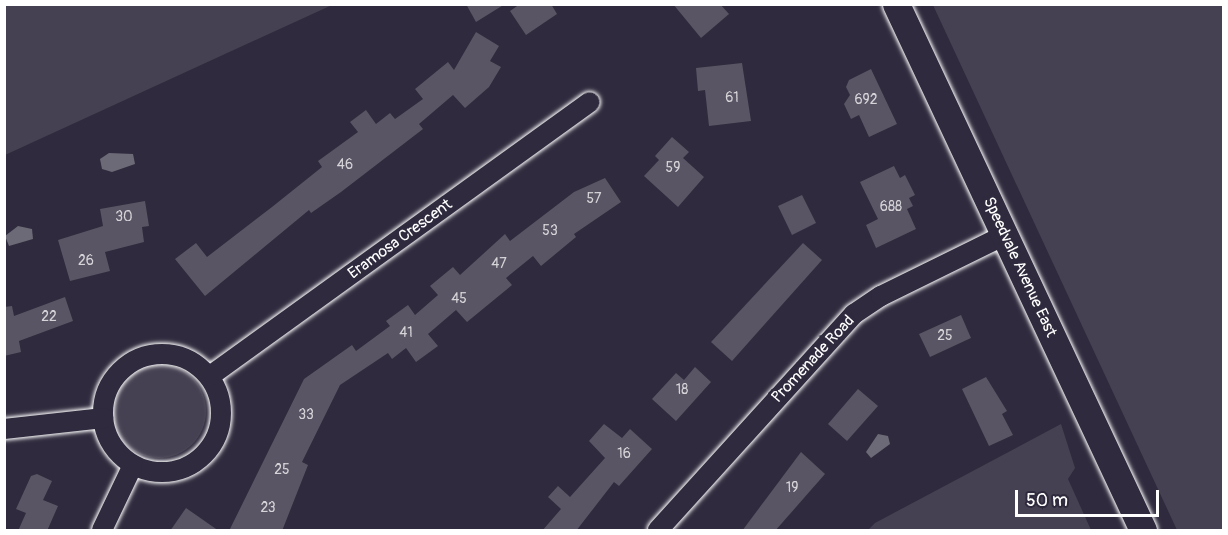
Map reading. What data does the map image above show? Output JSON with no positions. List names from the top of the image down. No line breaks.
{"streets":{"main road":["Speedvale Avenue East"],"street":["Eramosa Crescent","Promenade Road"]},"crossings":[["Speedvale Avenue East","Promenade Road"]],"house_numbers":["61","692","46","59","57","688","30","53","26","47","45","22","41","25","18","33","16","25","19","23"],"scale_bar":"50 m"}
